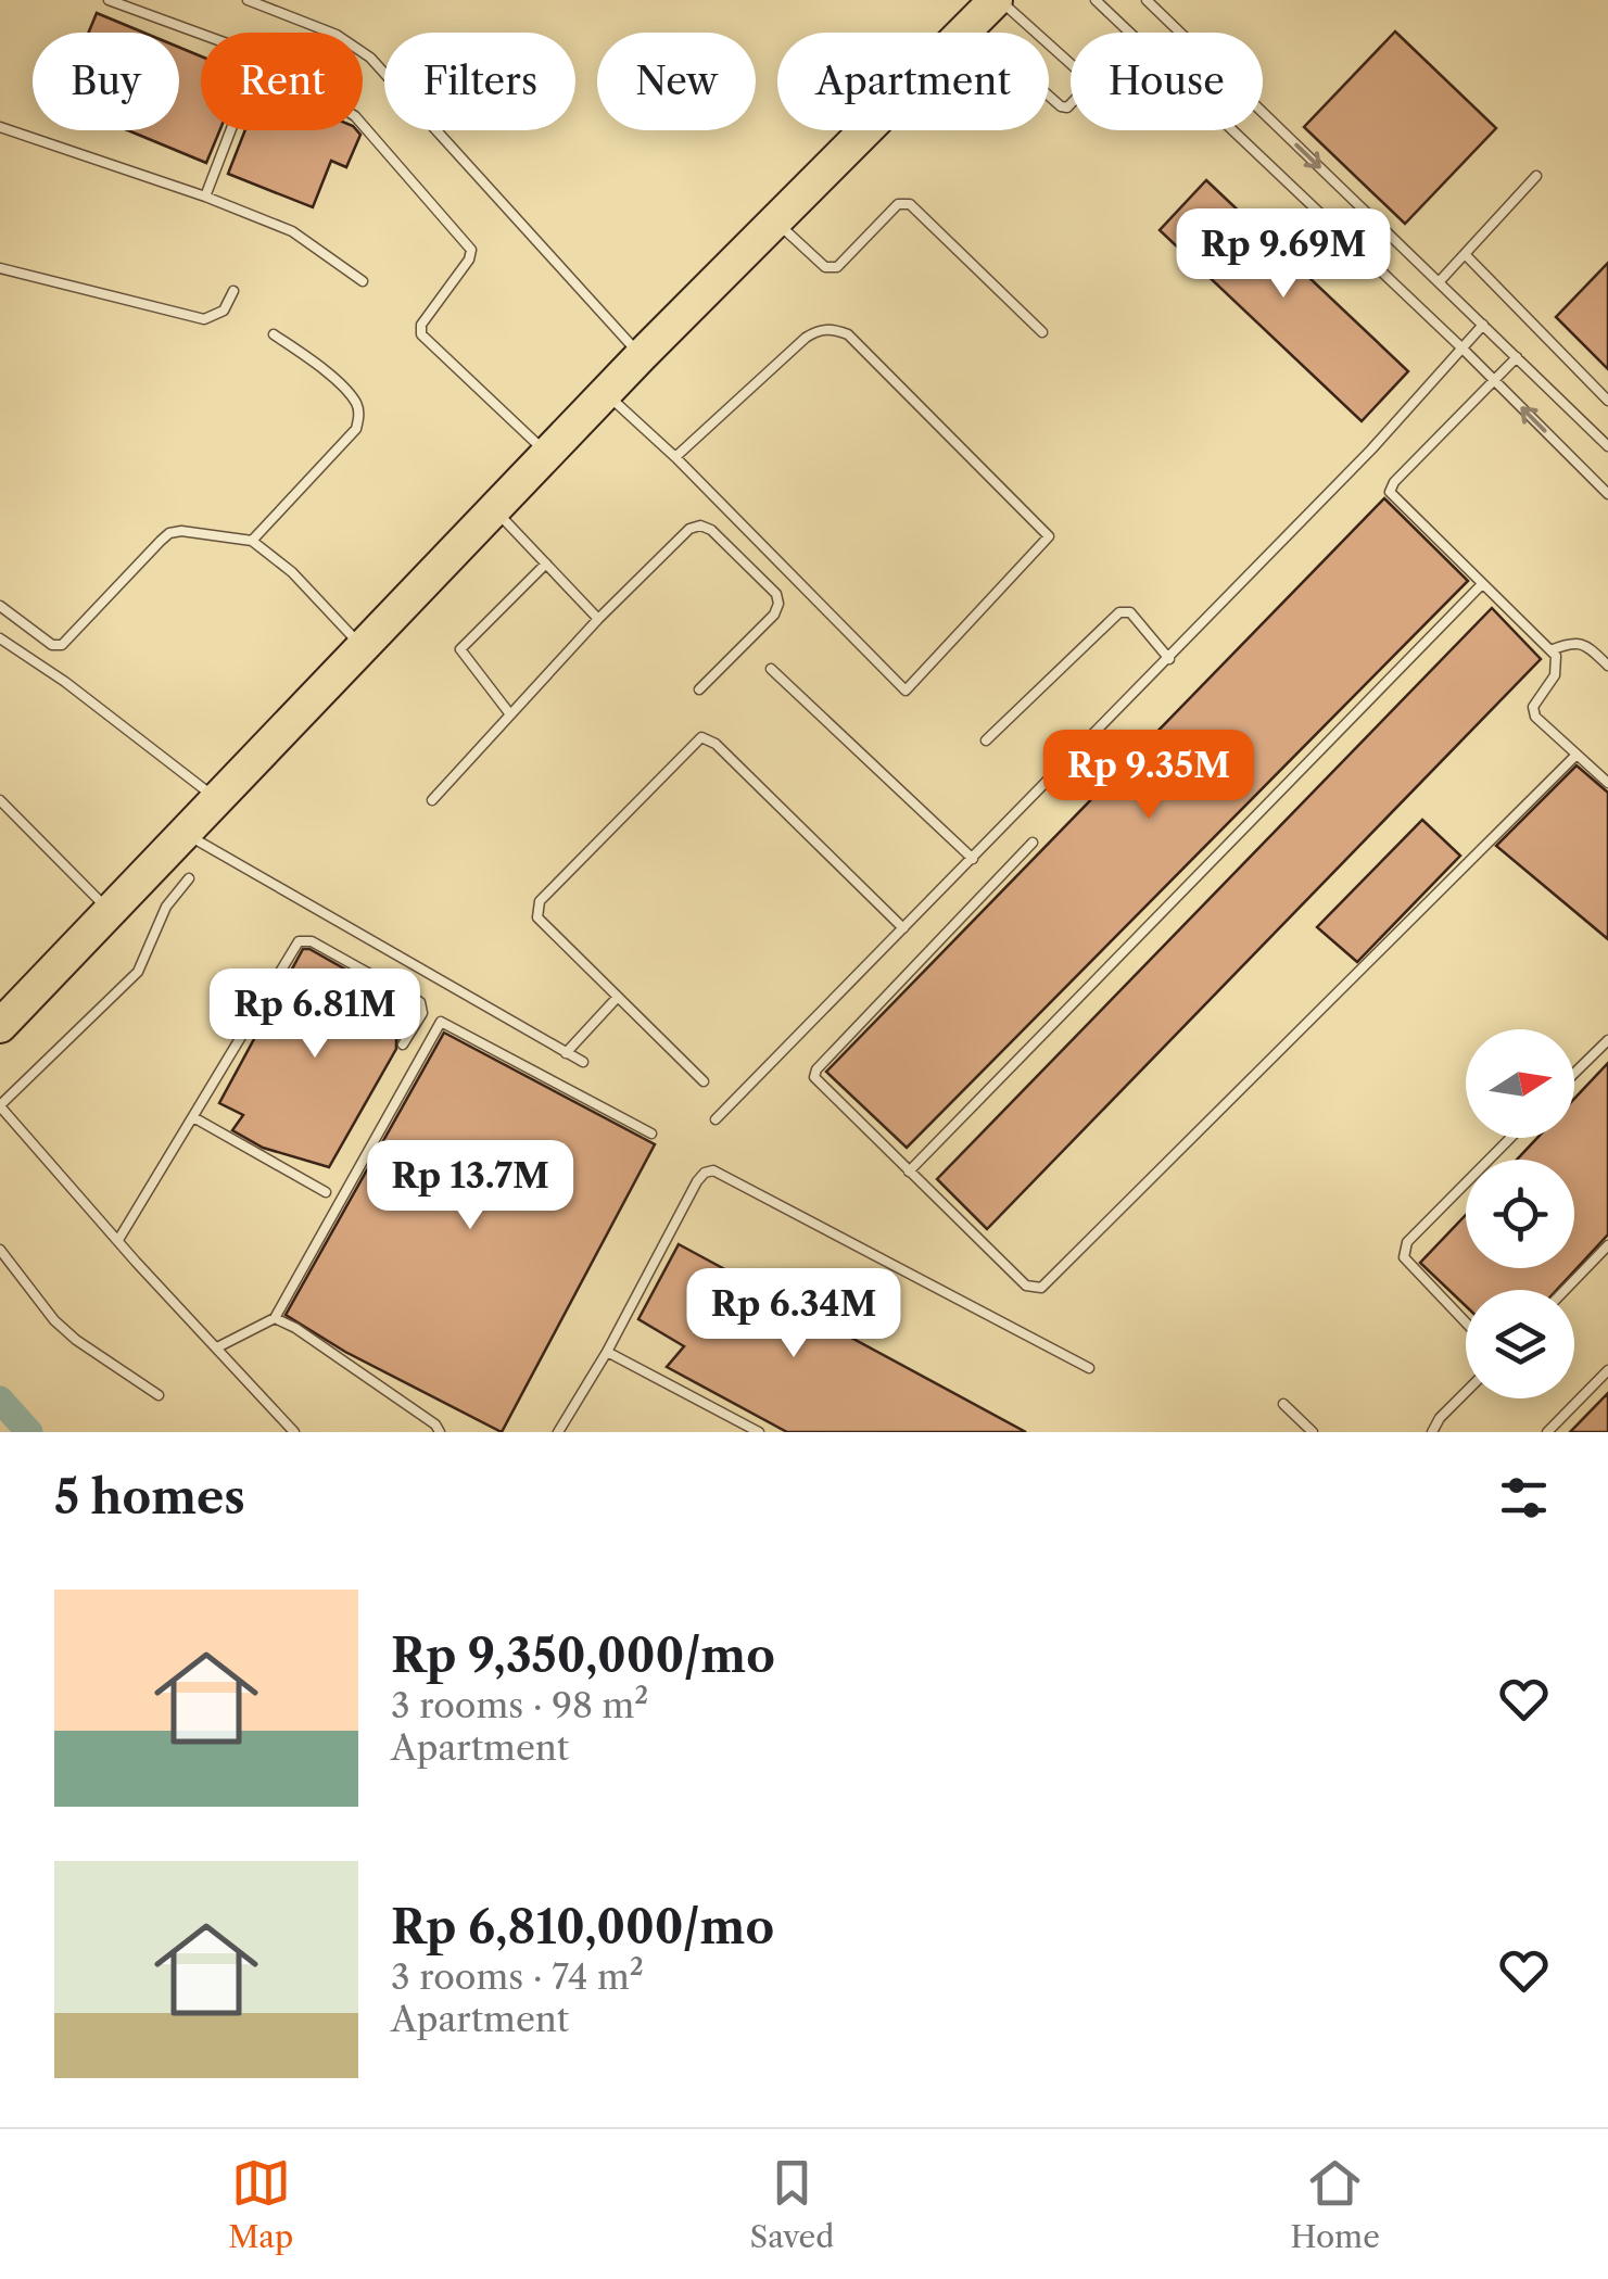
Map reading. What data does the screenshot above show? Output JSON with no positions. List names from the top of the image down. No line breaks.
{"north":"right","page":{"chip":["Buy","Rent","Filters","New","Apartment","House"],"price":["Rp 9.69M","Rp 9.35M","Rp 6.81M","Rp 13.7M","Rp 6.34M"],"heading":"5 homes","list":[{"name":"Rp 9,350,000/mo","note":"3 rooms · 98 m² · Apartment"},{"name":"Rp 6,810,000/mo","note":"3 rooms · 74 m² · Apartment"}],"tabs":["Map","Saved","Home"]}}
